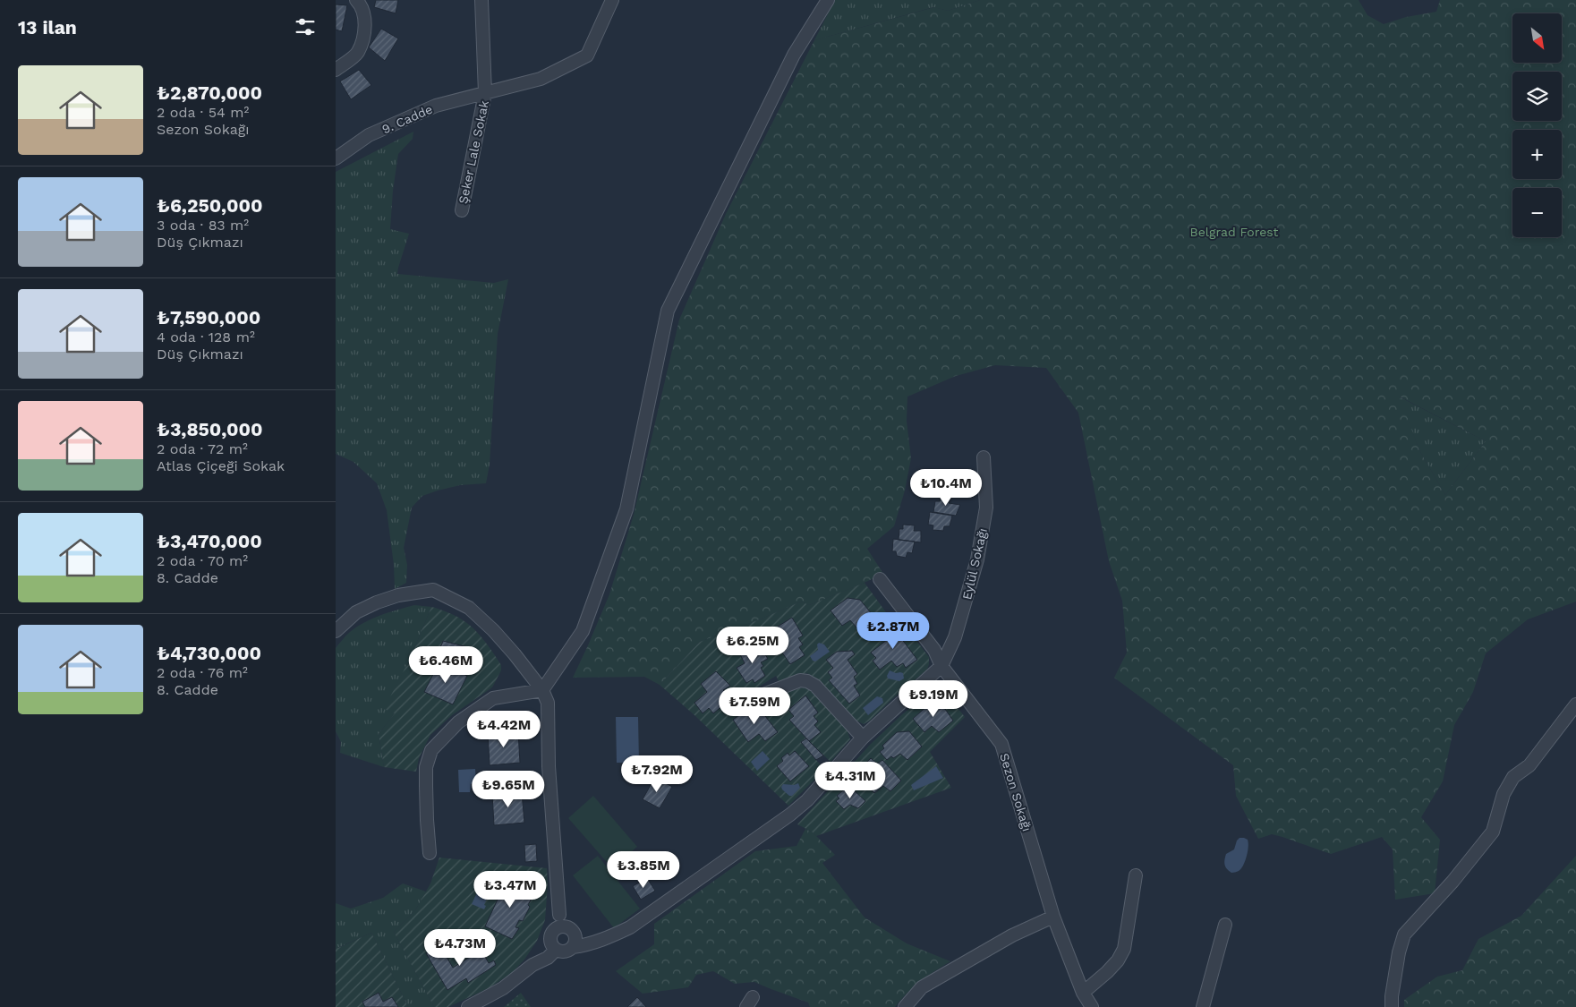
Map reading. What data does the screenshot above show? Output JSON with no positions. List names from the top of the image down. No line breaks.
{"streets":{"street":["9. Cadde","Şeker Lale Sokak","Eylül Sokağı","Sezon Sokağı"]},"crossings":[["9. Cadde","Şeker Lale Sokak"],["Eylül Sokağı","Sezon Sokağı"]],"parks":["Belgrad Forest"],"north":"bottom right","page":{"heading":"13 ilan","map_buttons":["+","−"],"list":[{"name":"₺2,870,000","note":"2 oda · 54 m² · Sezon Sokağı"},{"name":"₺6,250,000","note":"3 oda · 83 m² · Düş Çıkmazı"},{"name":"₺7,590,000","note":"4 oda · 128 m² · Düş Çıkmazı"},{"name":"₺3,850,000","note":"2 oda · 72 m² · Atlas Çiçeği Sokak"},{"name":"₺3,470,000","note":"2 oda · 70 m² · 8. Cadde"},{"name":"₺4,730,000","note":"2 oda · 76 m² · 8. Cadde"}],"price":["₺10.4M","₺2.87M","₺6.25M","₺6.46M","₺9.19M","₺7.59M","₺4.42M","₺7.92M","₺4.31M","₺9.65M","₺3.85M","₺3.47M","₺4.73M"]}}
